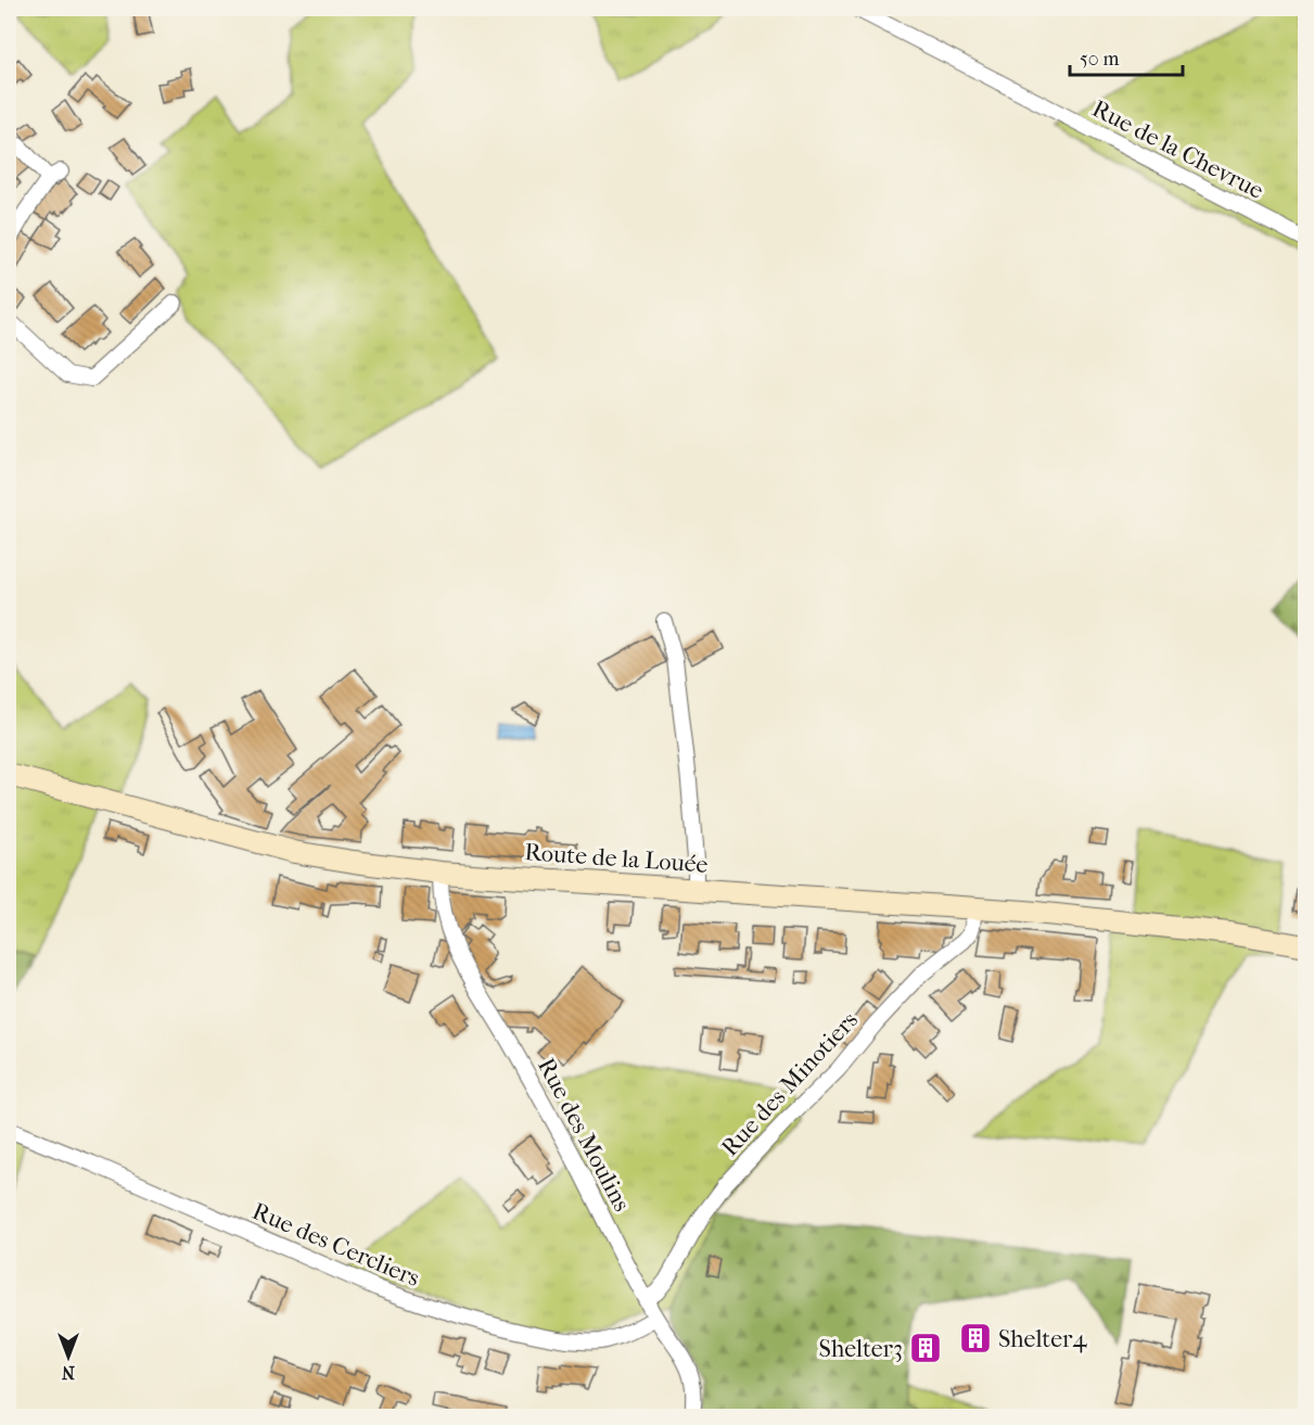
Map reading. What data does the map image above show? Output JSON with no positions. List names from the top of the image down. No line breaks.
{"streets":{"main road":["Route de la Louée"],"street":["Rue de la Chevrue","Rue des Minotiers","Rue des Moulins","Rue des Cercliers"]},"crossings":[["Route de la Louée","Rue des Minotiers"],["Route de la Louée","Rue des Moulins"],["Rue des Minotiers","Rue des Moulins"],["Rue des Moulins","Rue des Cercliers"]],"places":{"building":["Shelter4","Shelter3"]},"scale_bar":"50 m","north":"bottom"}
